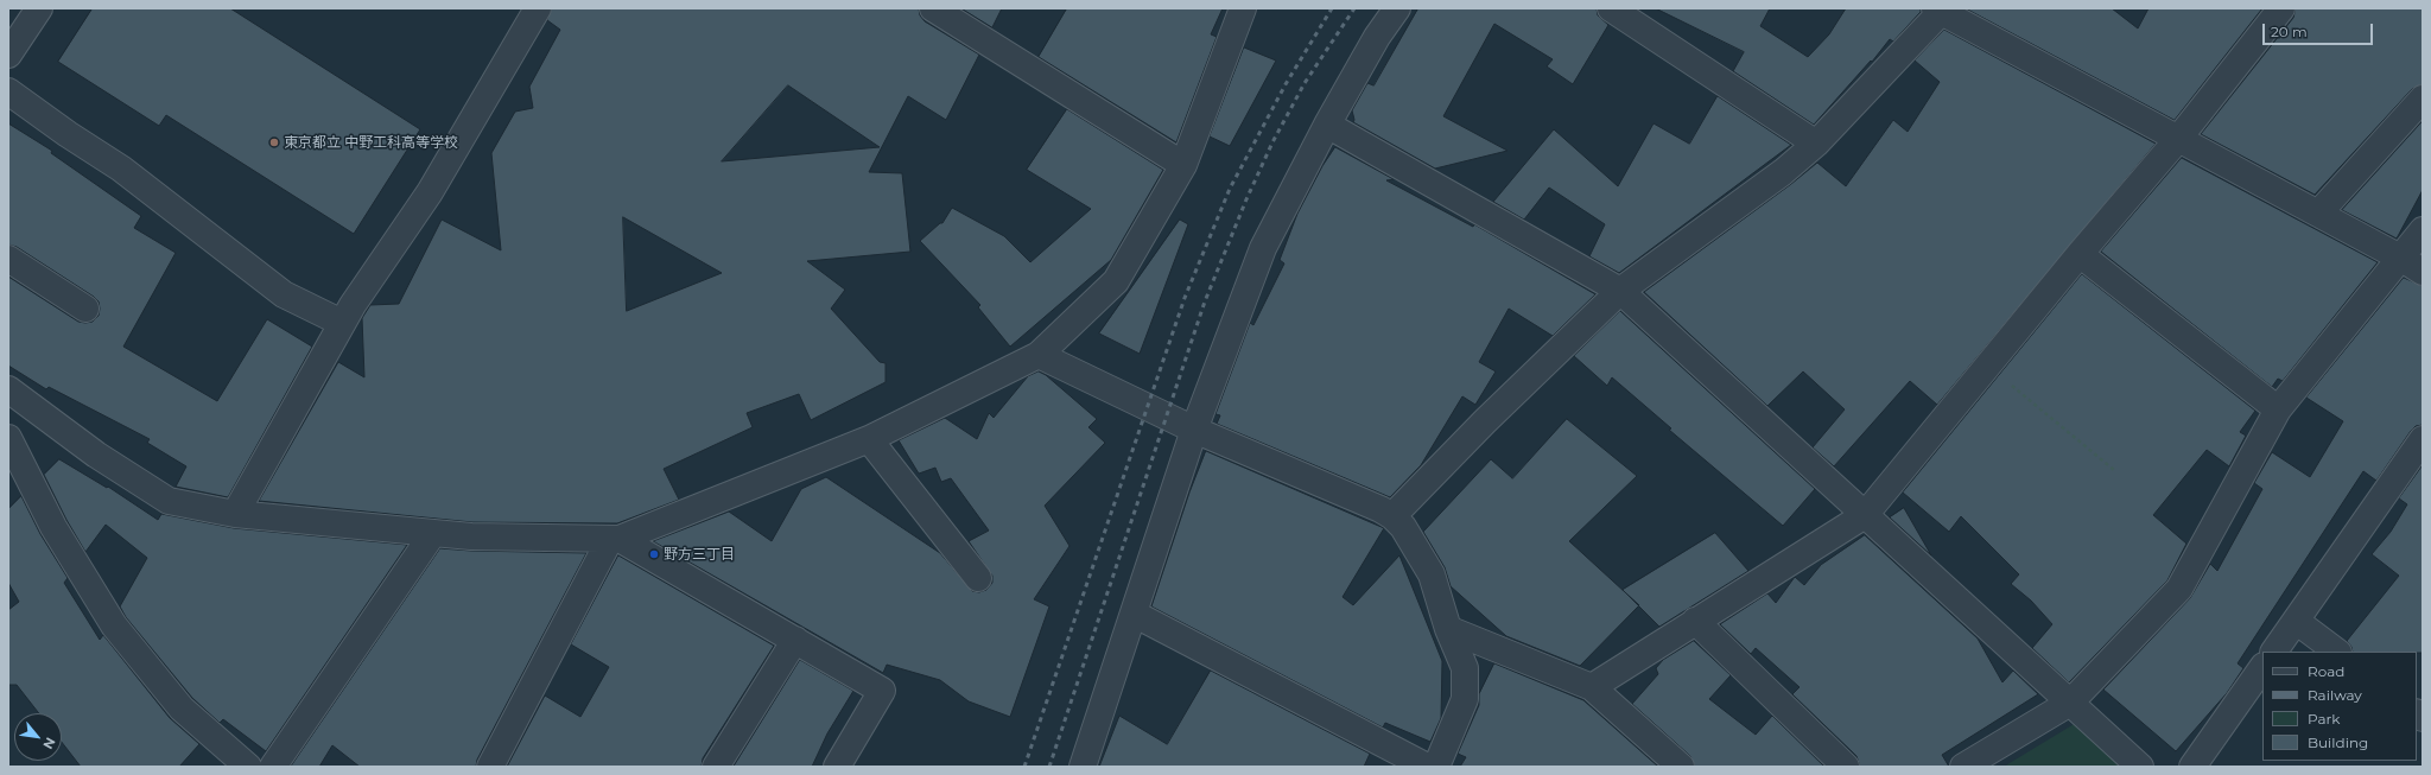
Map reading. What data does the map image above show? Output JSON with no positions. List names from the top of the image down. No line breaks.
{"places":["東京都立 中野工科高等学校","野方三丁目"],"legend":["Road","Railway","Park","Building"],"scale_bar":"20 m","north":"bottom right"}
